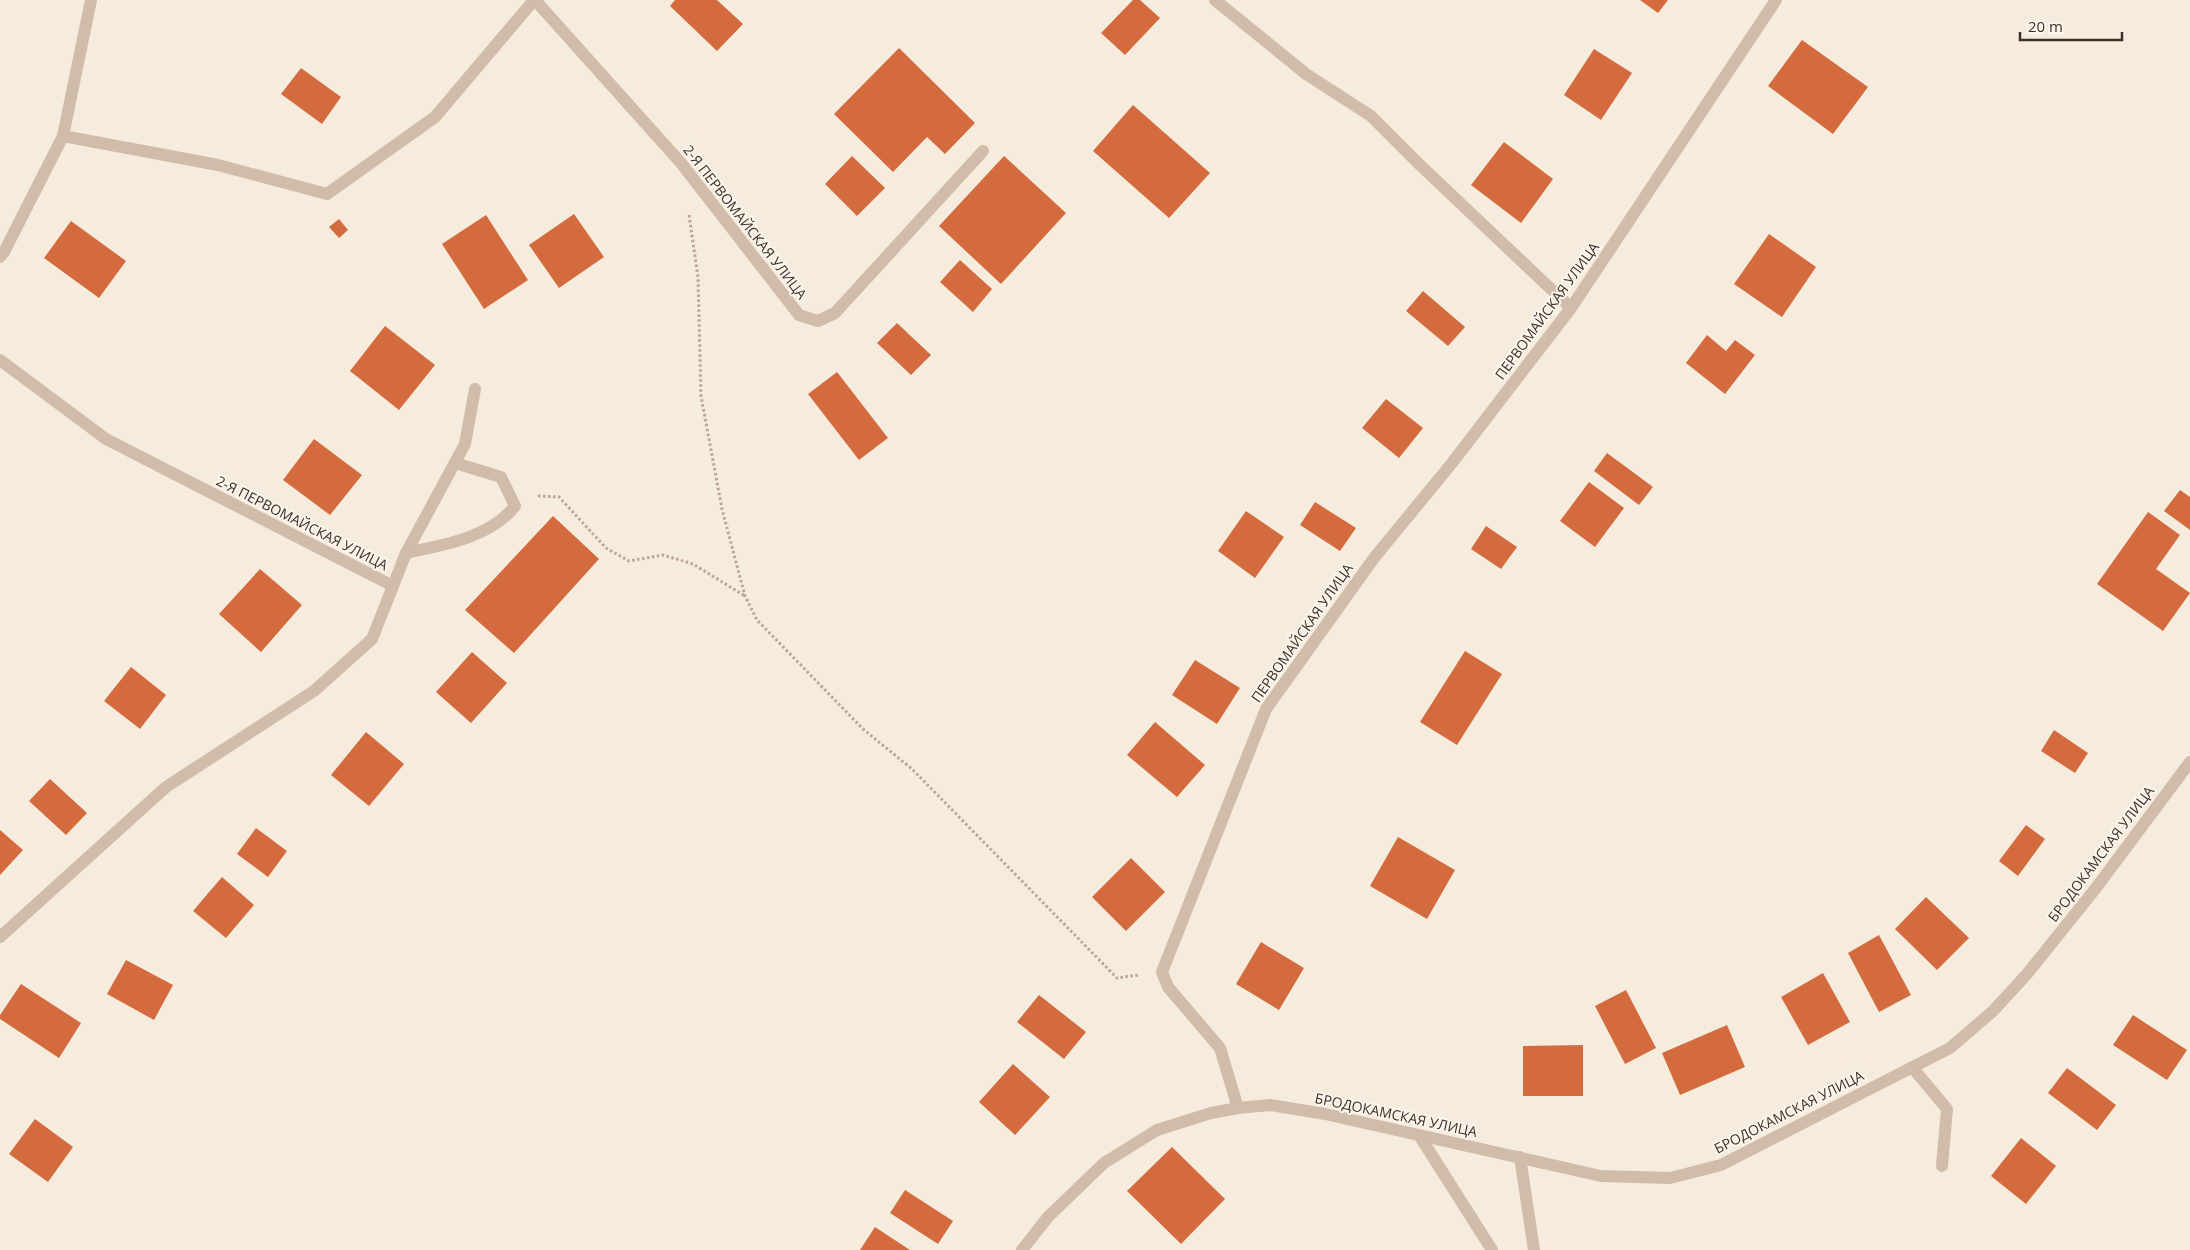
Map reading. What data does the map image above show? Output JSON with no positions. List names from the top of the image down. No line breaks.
{"streets":{"street":["2-Я ПЕРВОМАЙСКАЯ УЛИЦА","ПЕРВОМАЙСКАЯ УЛИЦА","БРОДОКАМСКАЯ УЛИЦА"]},"scale_bar":"20 m"}
